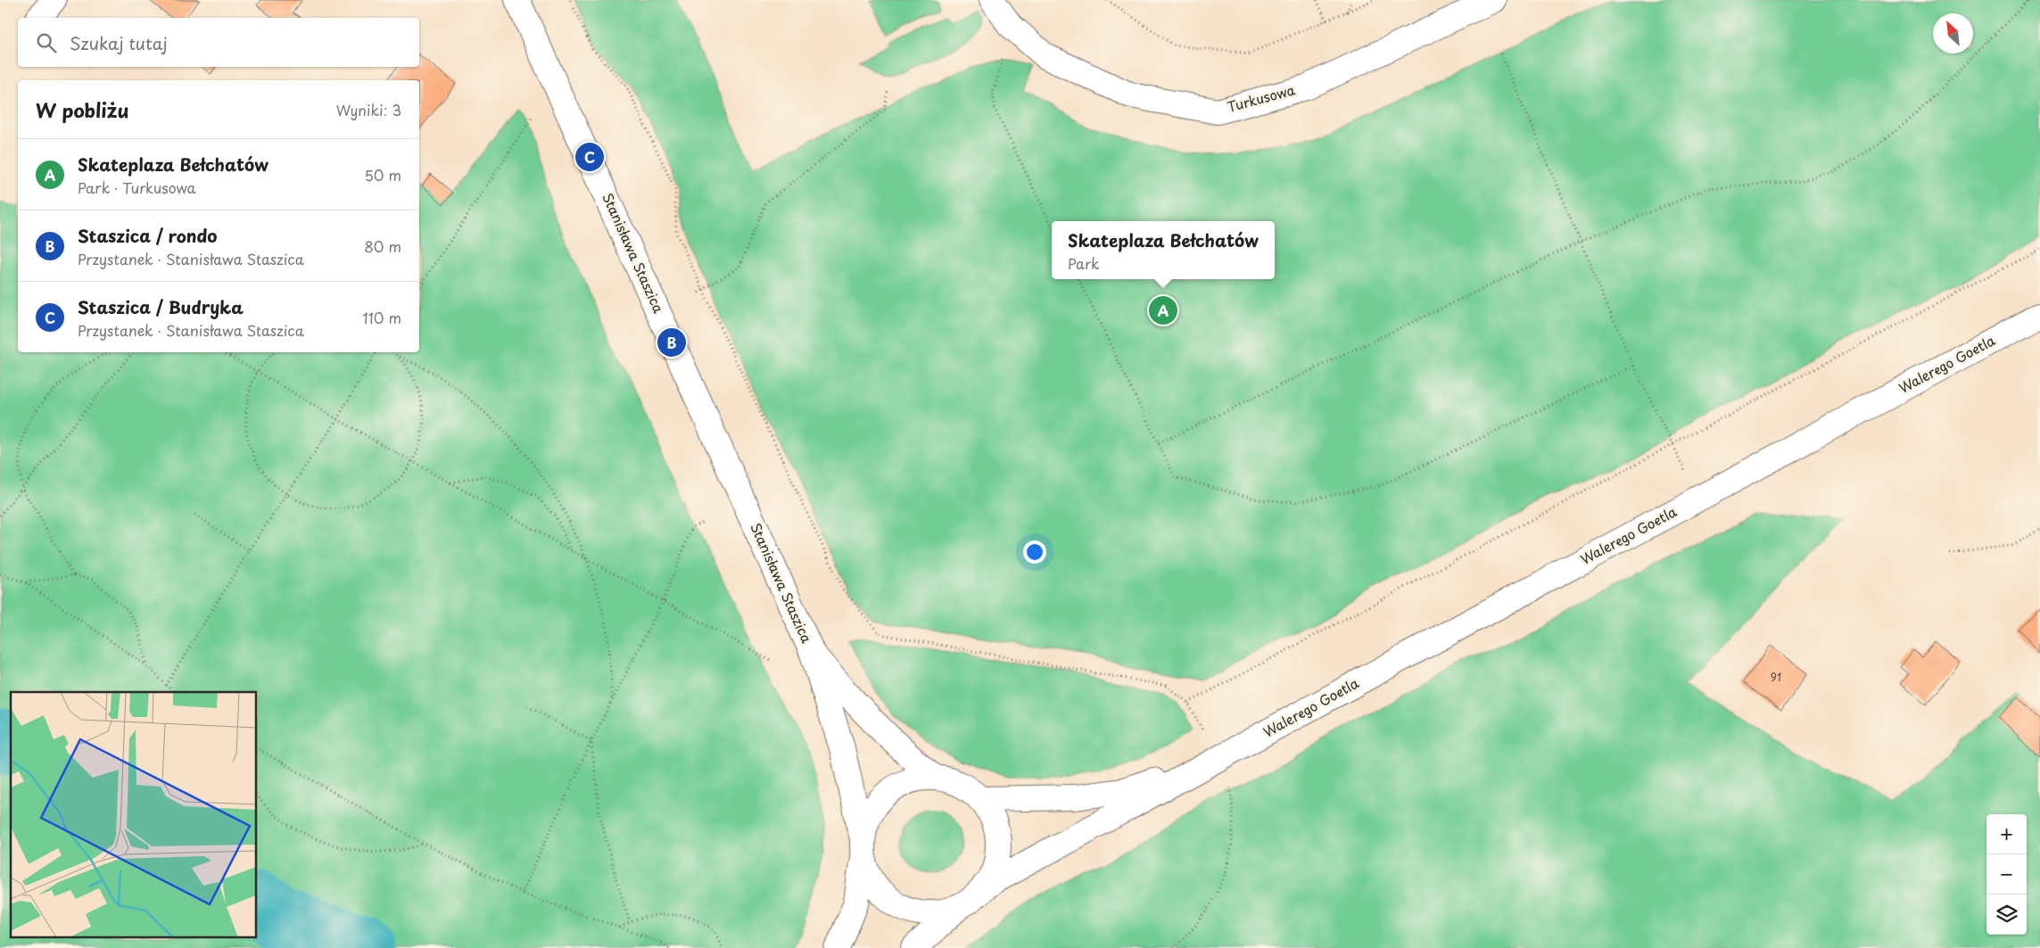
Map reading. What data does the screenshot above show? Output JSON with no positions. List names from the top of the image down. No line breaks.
{"streets":{"street":["Turkusowa","Stanisława Staszica","Walerego Goetla"]},"crossings":[["Stanisława Staszica","Walerego Goetla"]],"house_numbers":["91"],"north":"top left","page":{"search":"Szukaj tutaj","heading":["W pobliżu","Wyniki: 3"],"list":[{"mark":"A","name":"Skateplaza Bełchatów","note":"Park · Turkusowa","value":"50 m"},{"mark":"B","name":"Staszica / rondo","note":"Przystanek · Stanisława Staszica","value":"80 m"},{"mark":"C","name":"Staszica / Budryka","note":"Przystanek · Stanisława Staszica","value":"110 m"}],"pins":["C","A","B"],"popup":["Skateplaza Bełchatów","Park"],"map_buttons":["+","−"]}}
